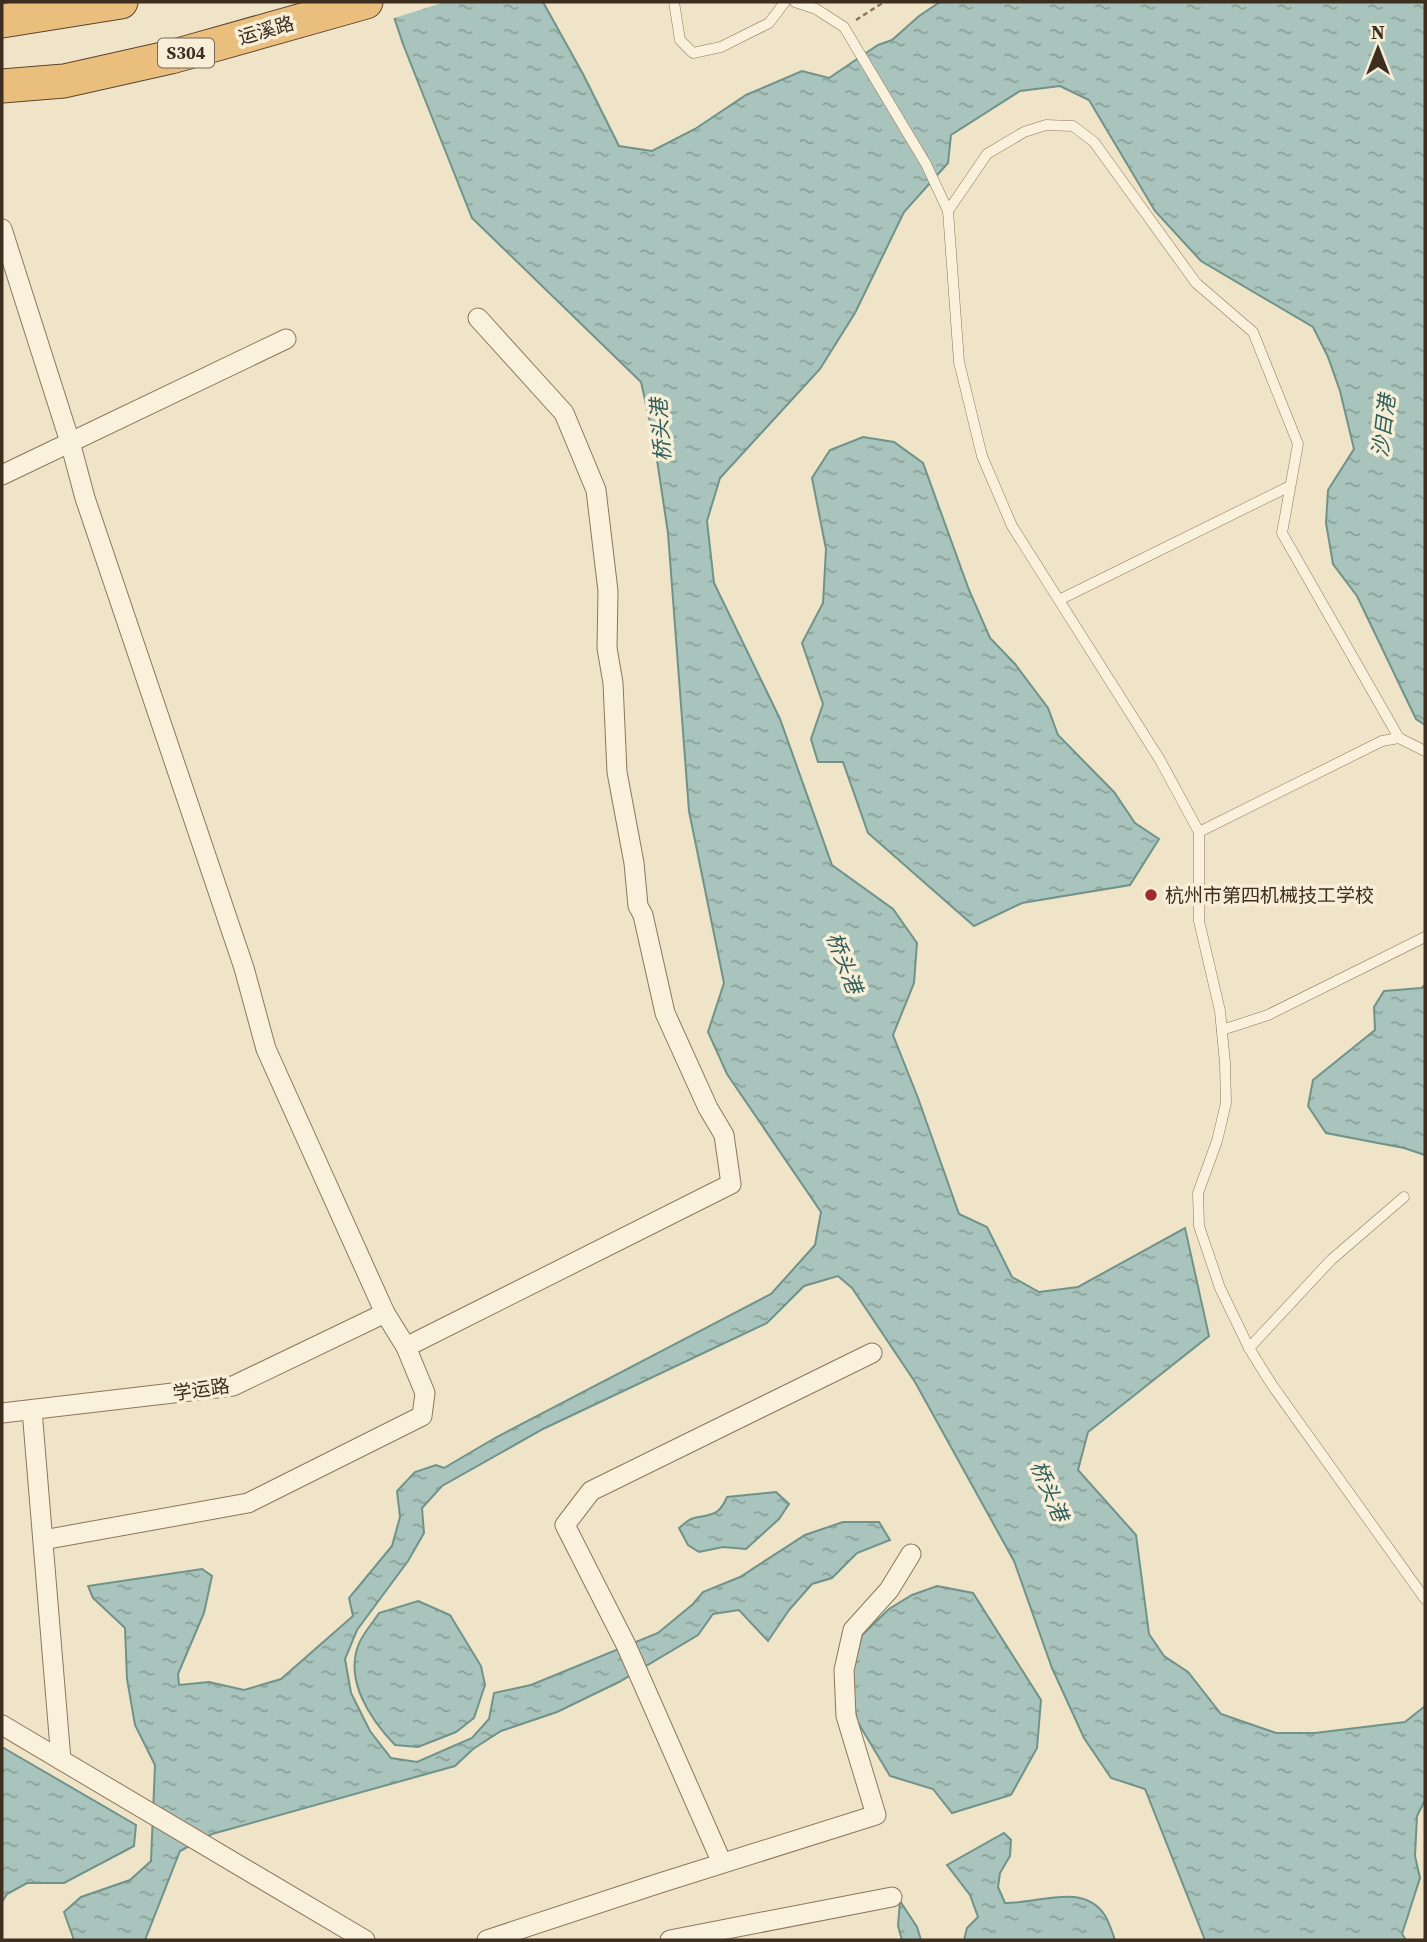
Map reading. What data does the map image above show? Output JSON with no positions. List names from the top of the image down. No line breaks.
{"streets":{"highway":["运溪路","S304"],"street":["学运路"]},"water":["沙目港","桥头港"],"places":["杭州市第四机械技工学校"],"north":"top"}
